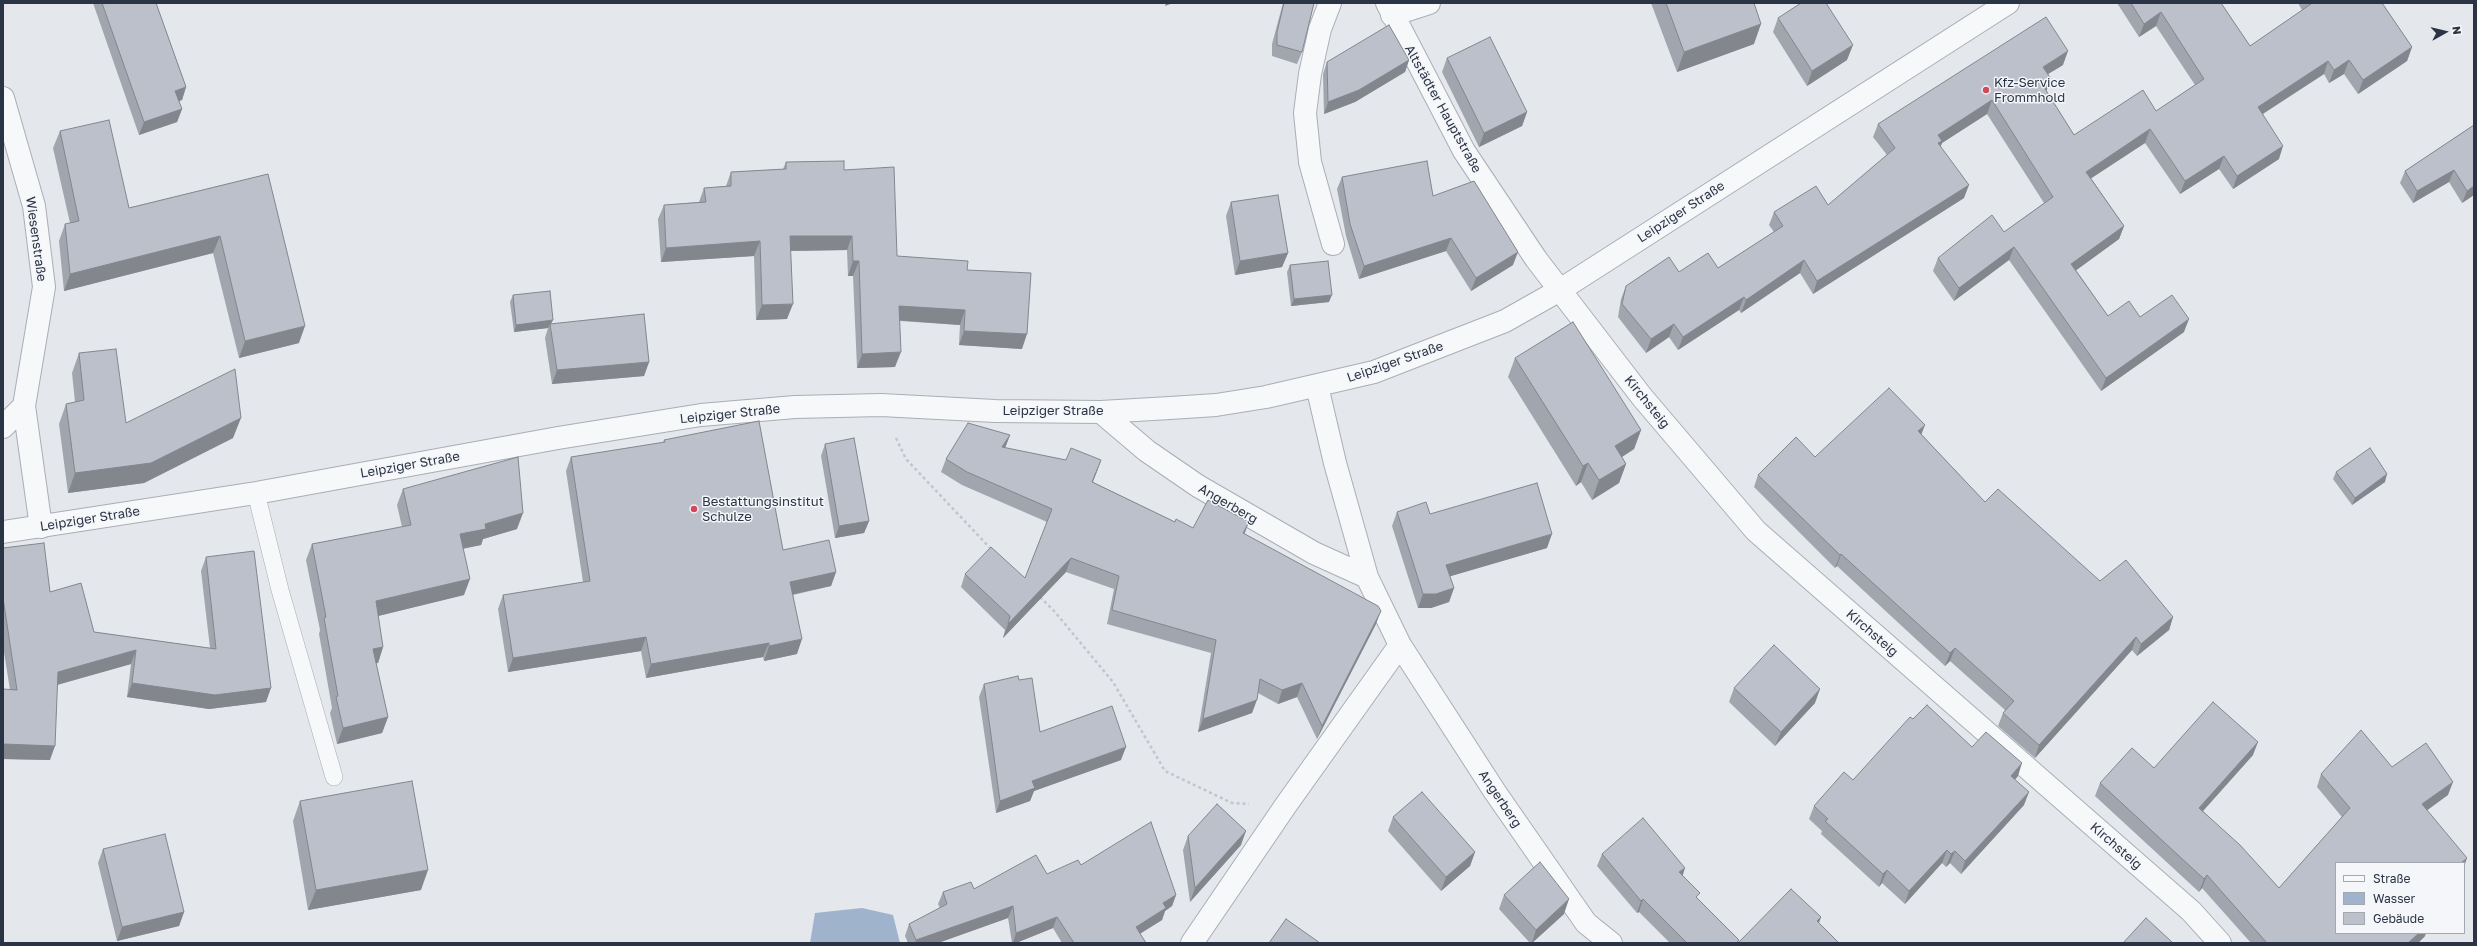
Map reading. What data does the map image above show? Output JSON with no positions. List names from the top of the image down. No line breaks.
{"streets":{"street":["Altstädter Hauptstraße","Leipziger Straße","Wiesenstraße","Kirchsteig","Angerberg"]},"crossings":[["Altstädter Hauptstraße","Leipziger Straße"],["Altstädter Hauptstraße","Kirchsteig"],["Leipziger Straße","Wiesenstraße"],["Leipziger Straße","Kirchsteig"],["Leipziger Straße","Angerberg"]],"places":["Kfz-Service Frommhold","Bestattungsinstitut Schulze"],"legend":["Straße","Wasser","Gebäude"],"north":"right"}
